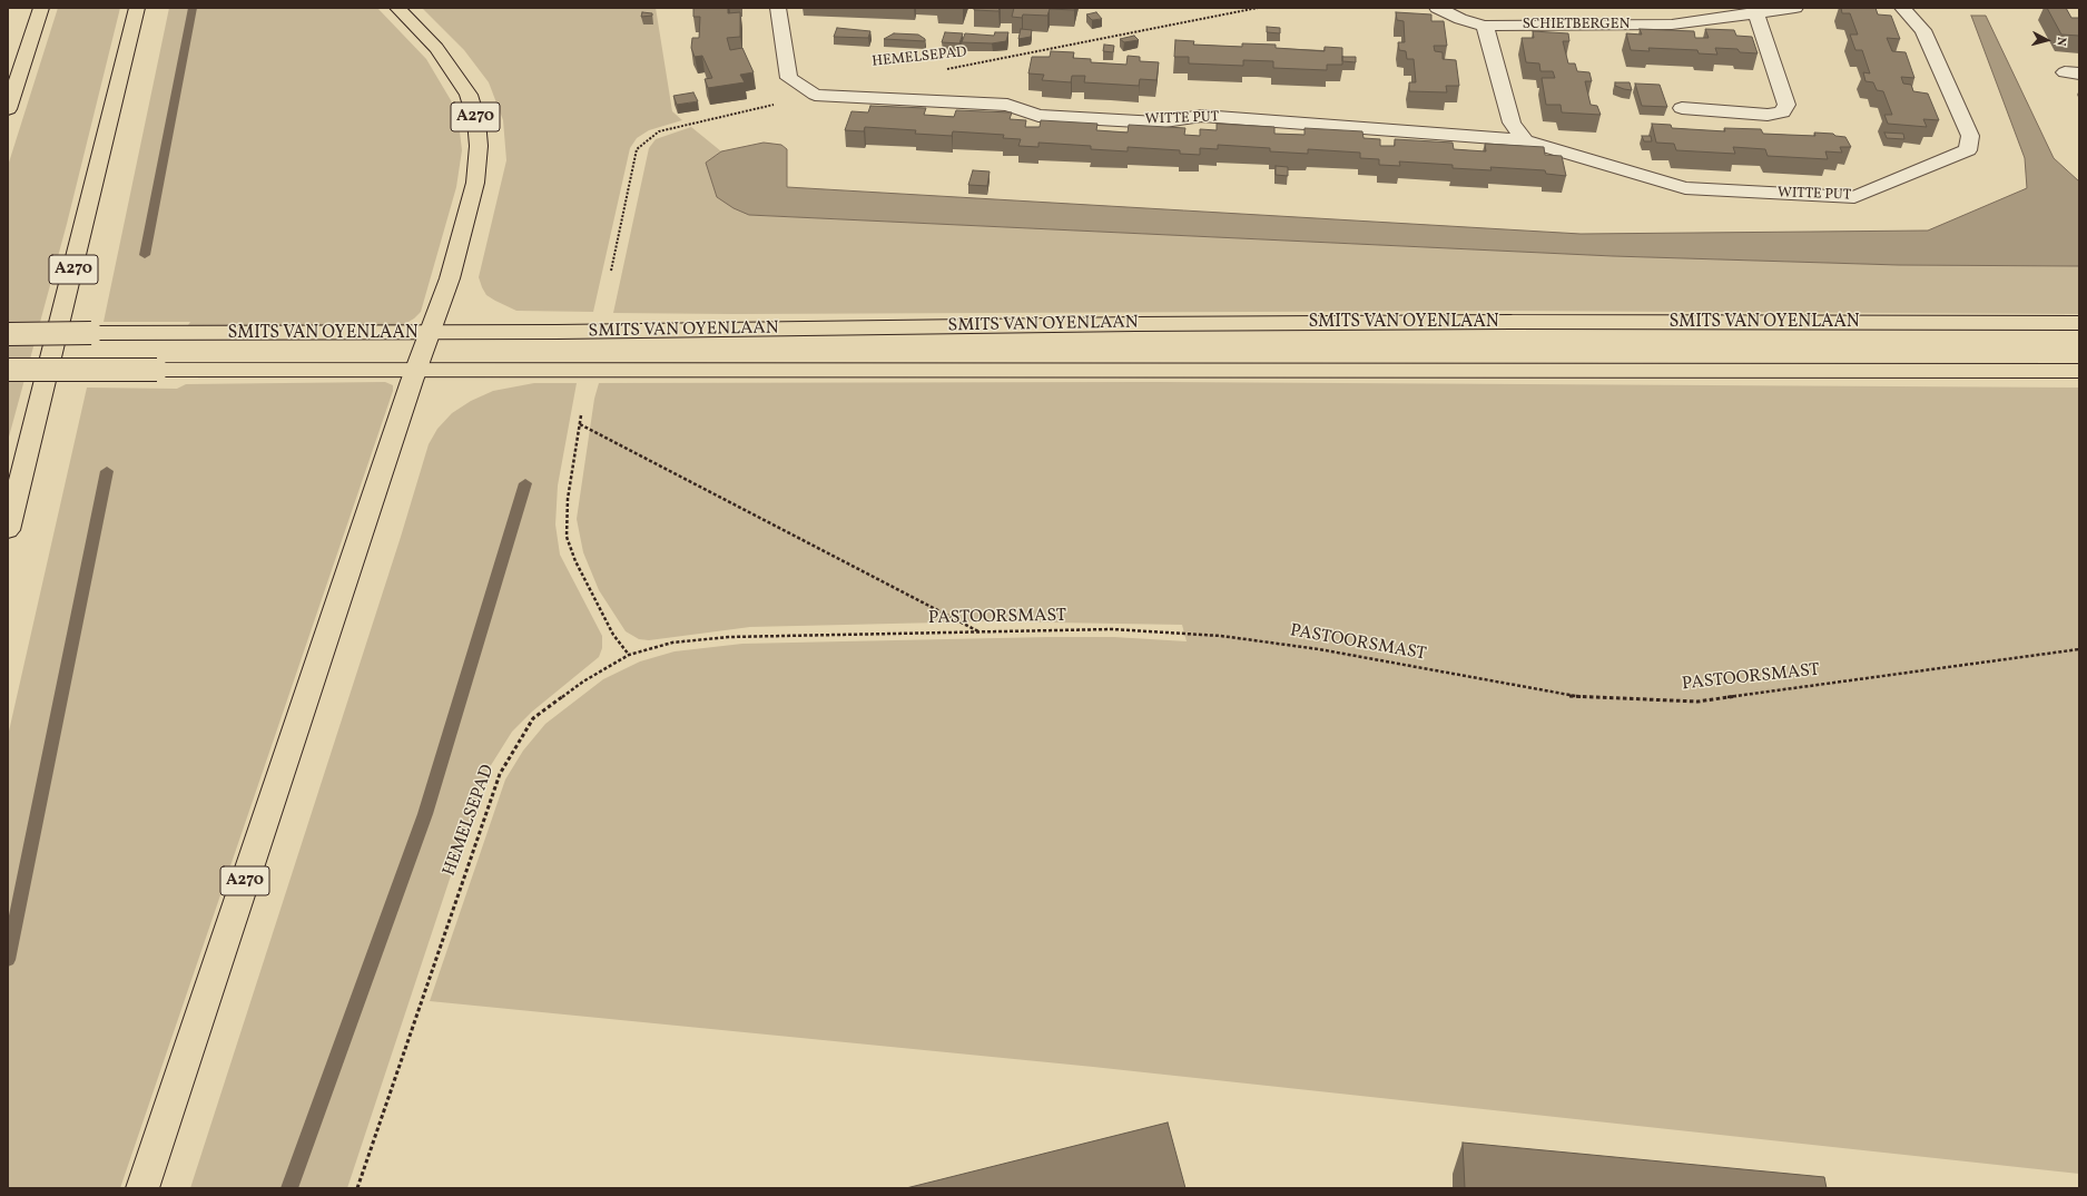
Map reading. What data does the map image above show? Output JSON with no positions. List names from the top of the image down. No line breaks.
{"streets":{"main road":["A270","SMITS VAN OYENLAAN"],"street":["SCHIETBERGEN","WITTE PUT"],"path":["HEMELSEPAD","PASTOORSMAST"]},"crossings":[["HEMELSEPAD","PASTOORSMAST"],["A270","SMITS VAN OYENLAAN"]],"north":"right"}
